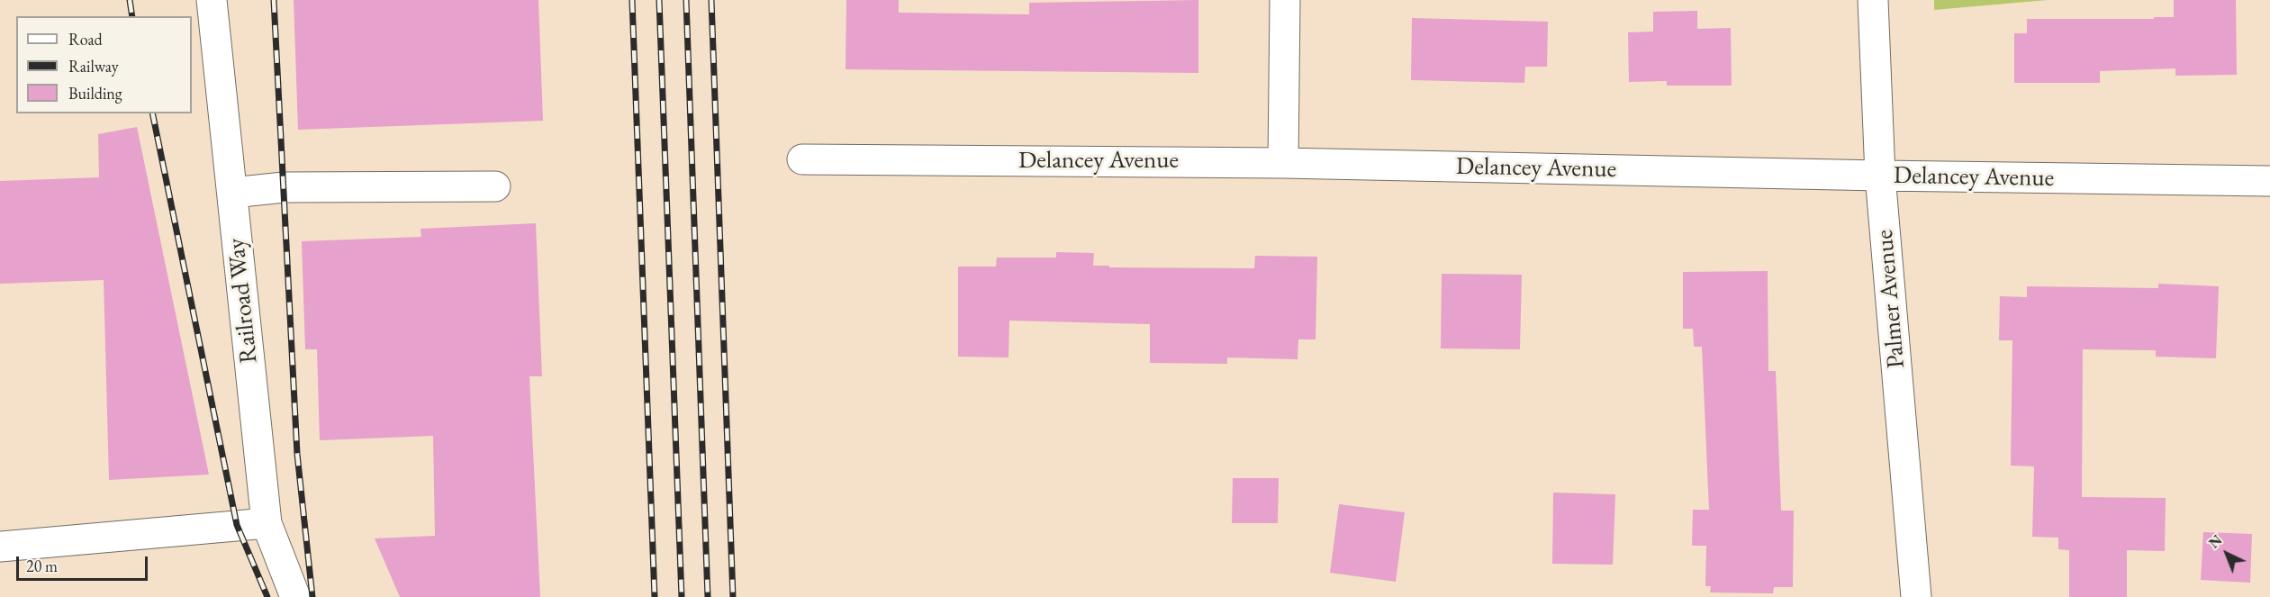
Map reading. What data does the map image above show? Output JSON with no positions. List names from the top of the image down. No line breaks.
{"streets":{"street":["Delancey Avenue","Palmer Avenue","Railroad Way"]},"crossings":[["Delancey Avenue","Palmer Avenue"]],"legend":["Road","Railway","Building"],"scale_bar":"20 m","north":"top left"}
